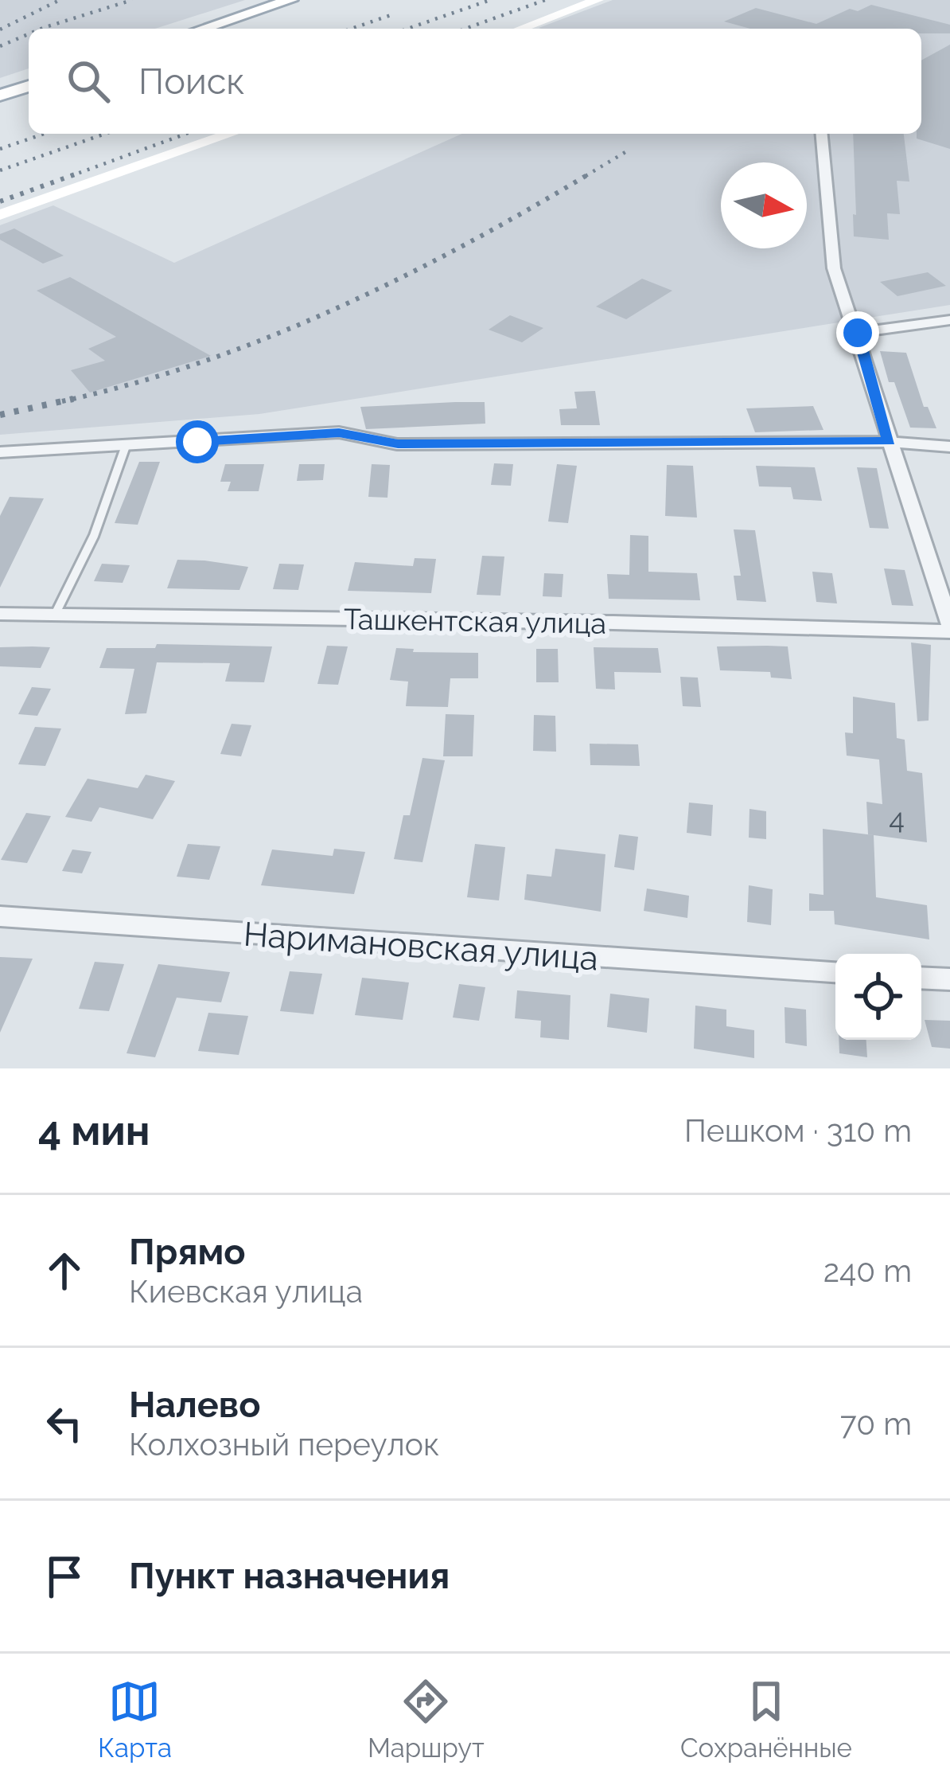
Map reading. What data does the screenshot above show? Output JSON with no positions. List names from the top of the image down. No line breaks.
{"streets":{"street":["Ташкентская улица","Наримановская улица"]},"house_numbers":["4"],"north":"right","page":{"search":"Поиск","heading":["4 мин","Пешком · 310 m"],"list":[["Прямо","Киевская улица","240 m"],["Налево","Колхозный переулок","70 m"],"Пункт назначения"],"nav":["Карта","Маршрут","Сохранённые"]}}
